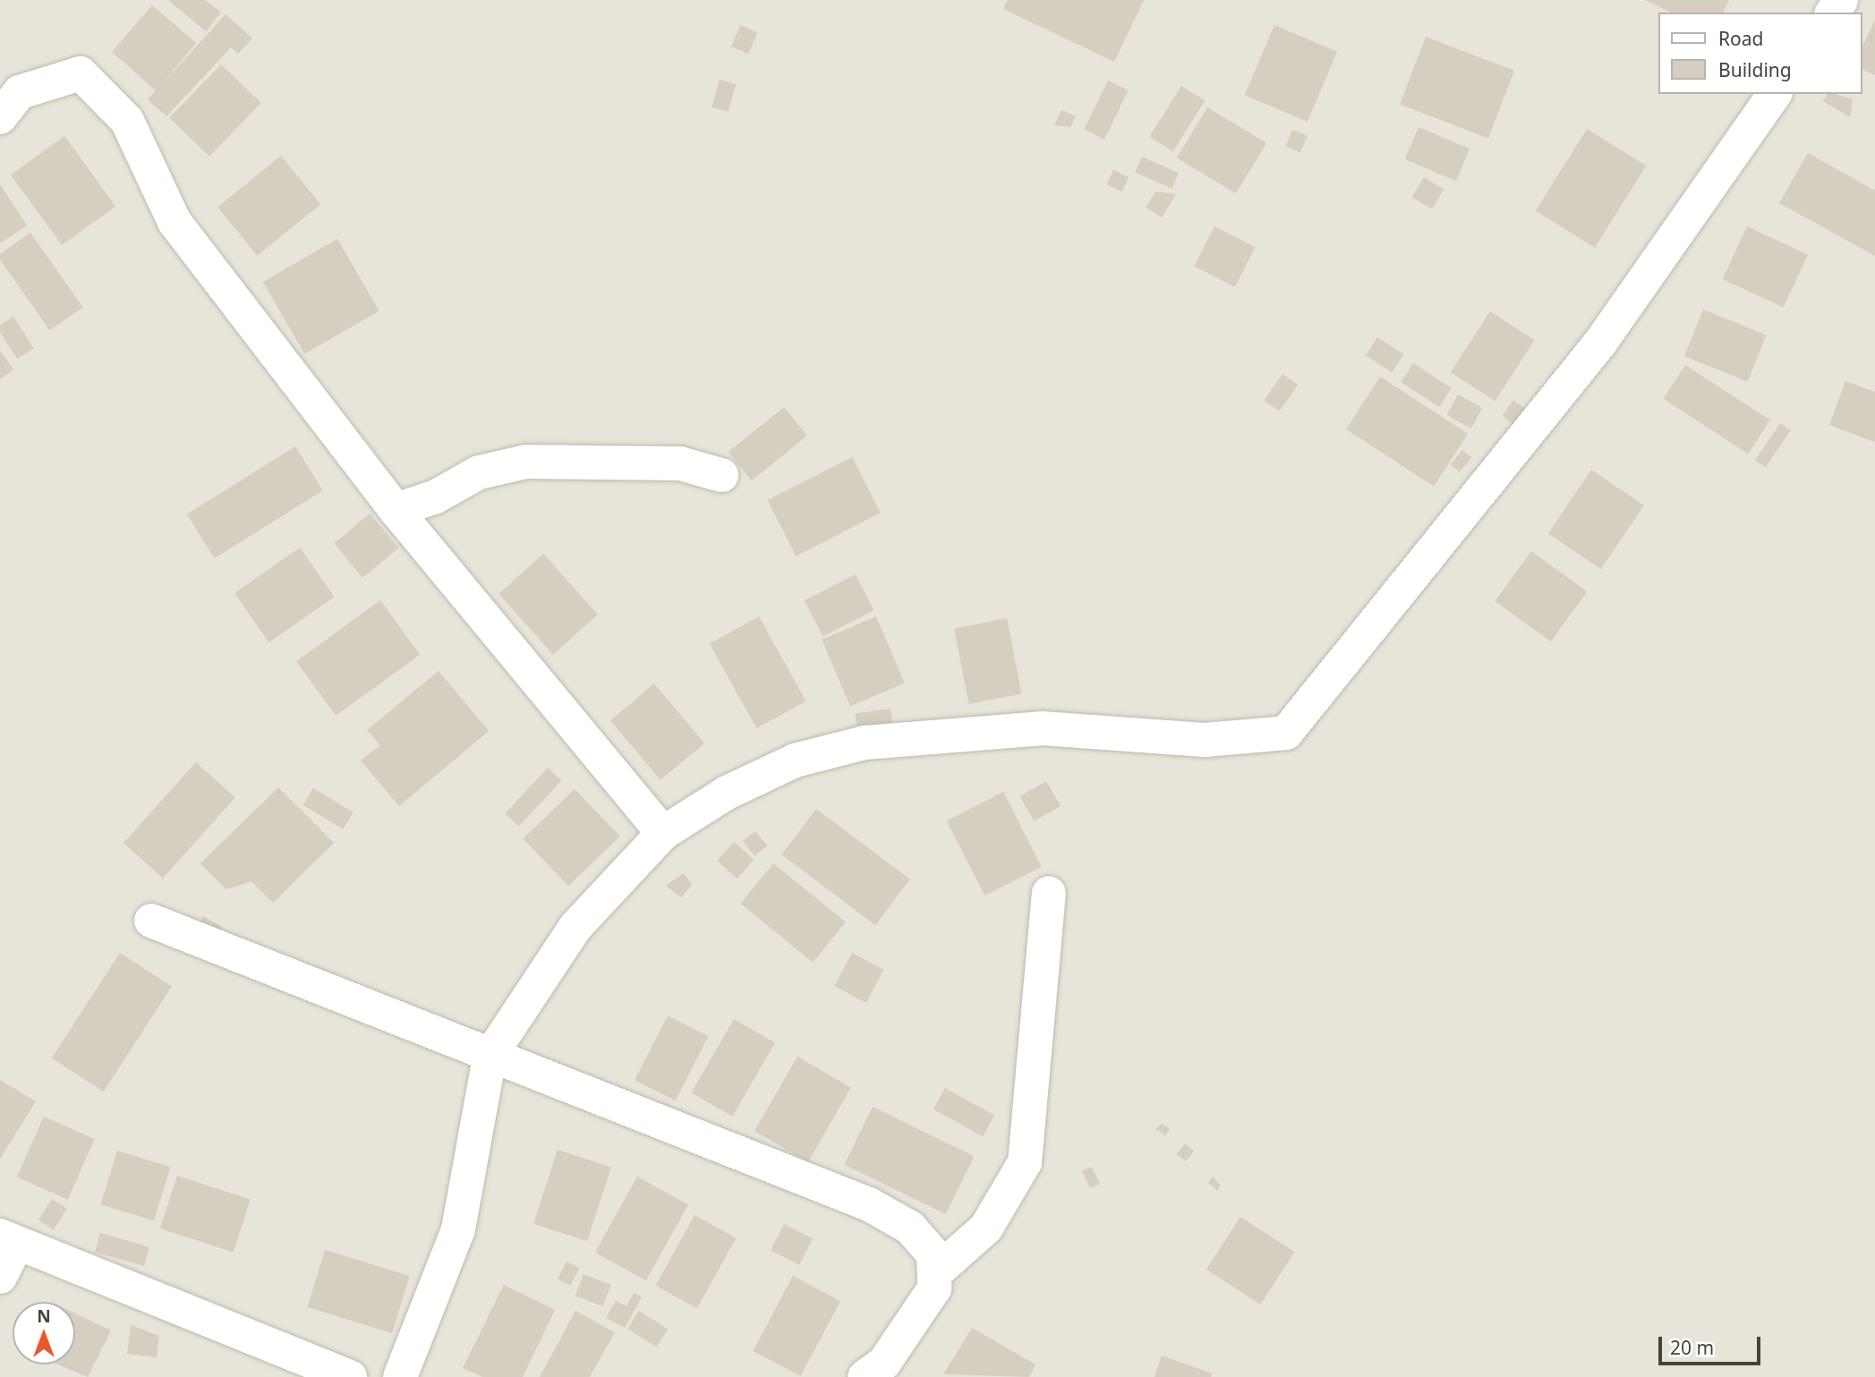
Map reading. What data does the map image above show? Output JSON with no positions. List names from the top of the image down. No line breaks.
{"legend":["Road","Building"],"scale_bar":"20 m","north":"top"}
